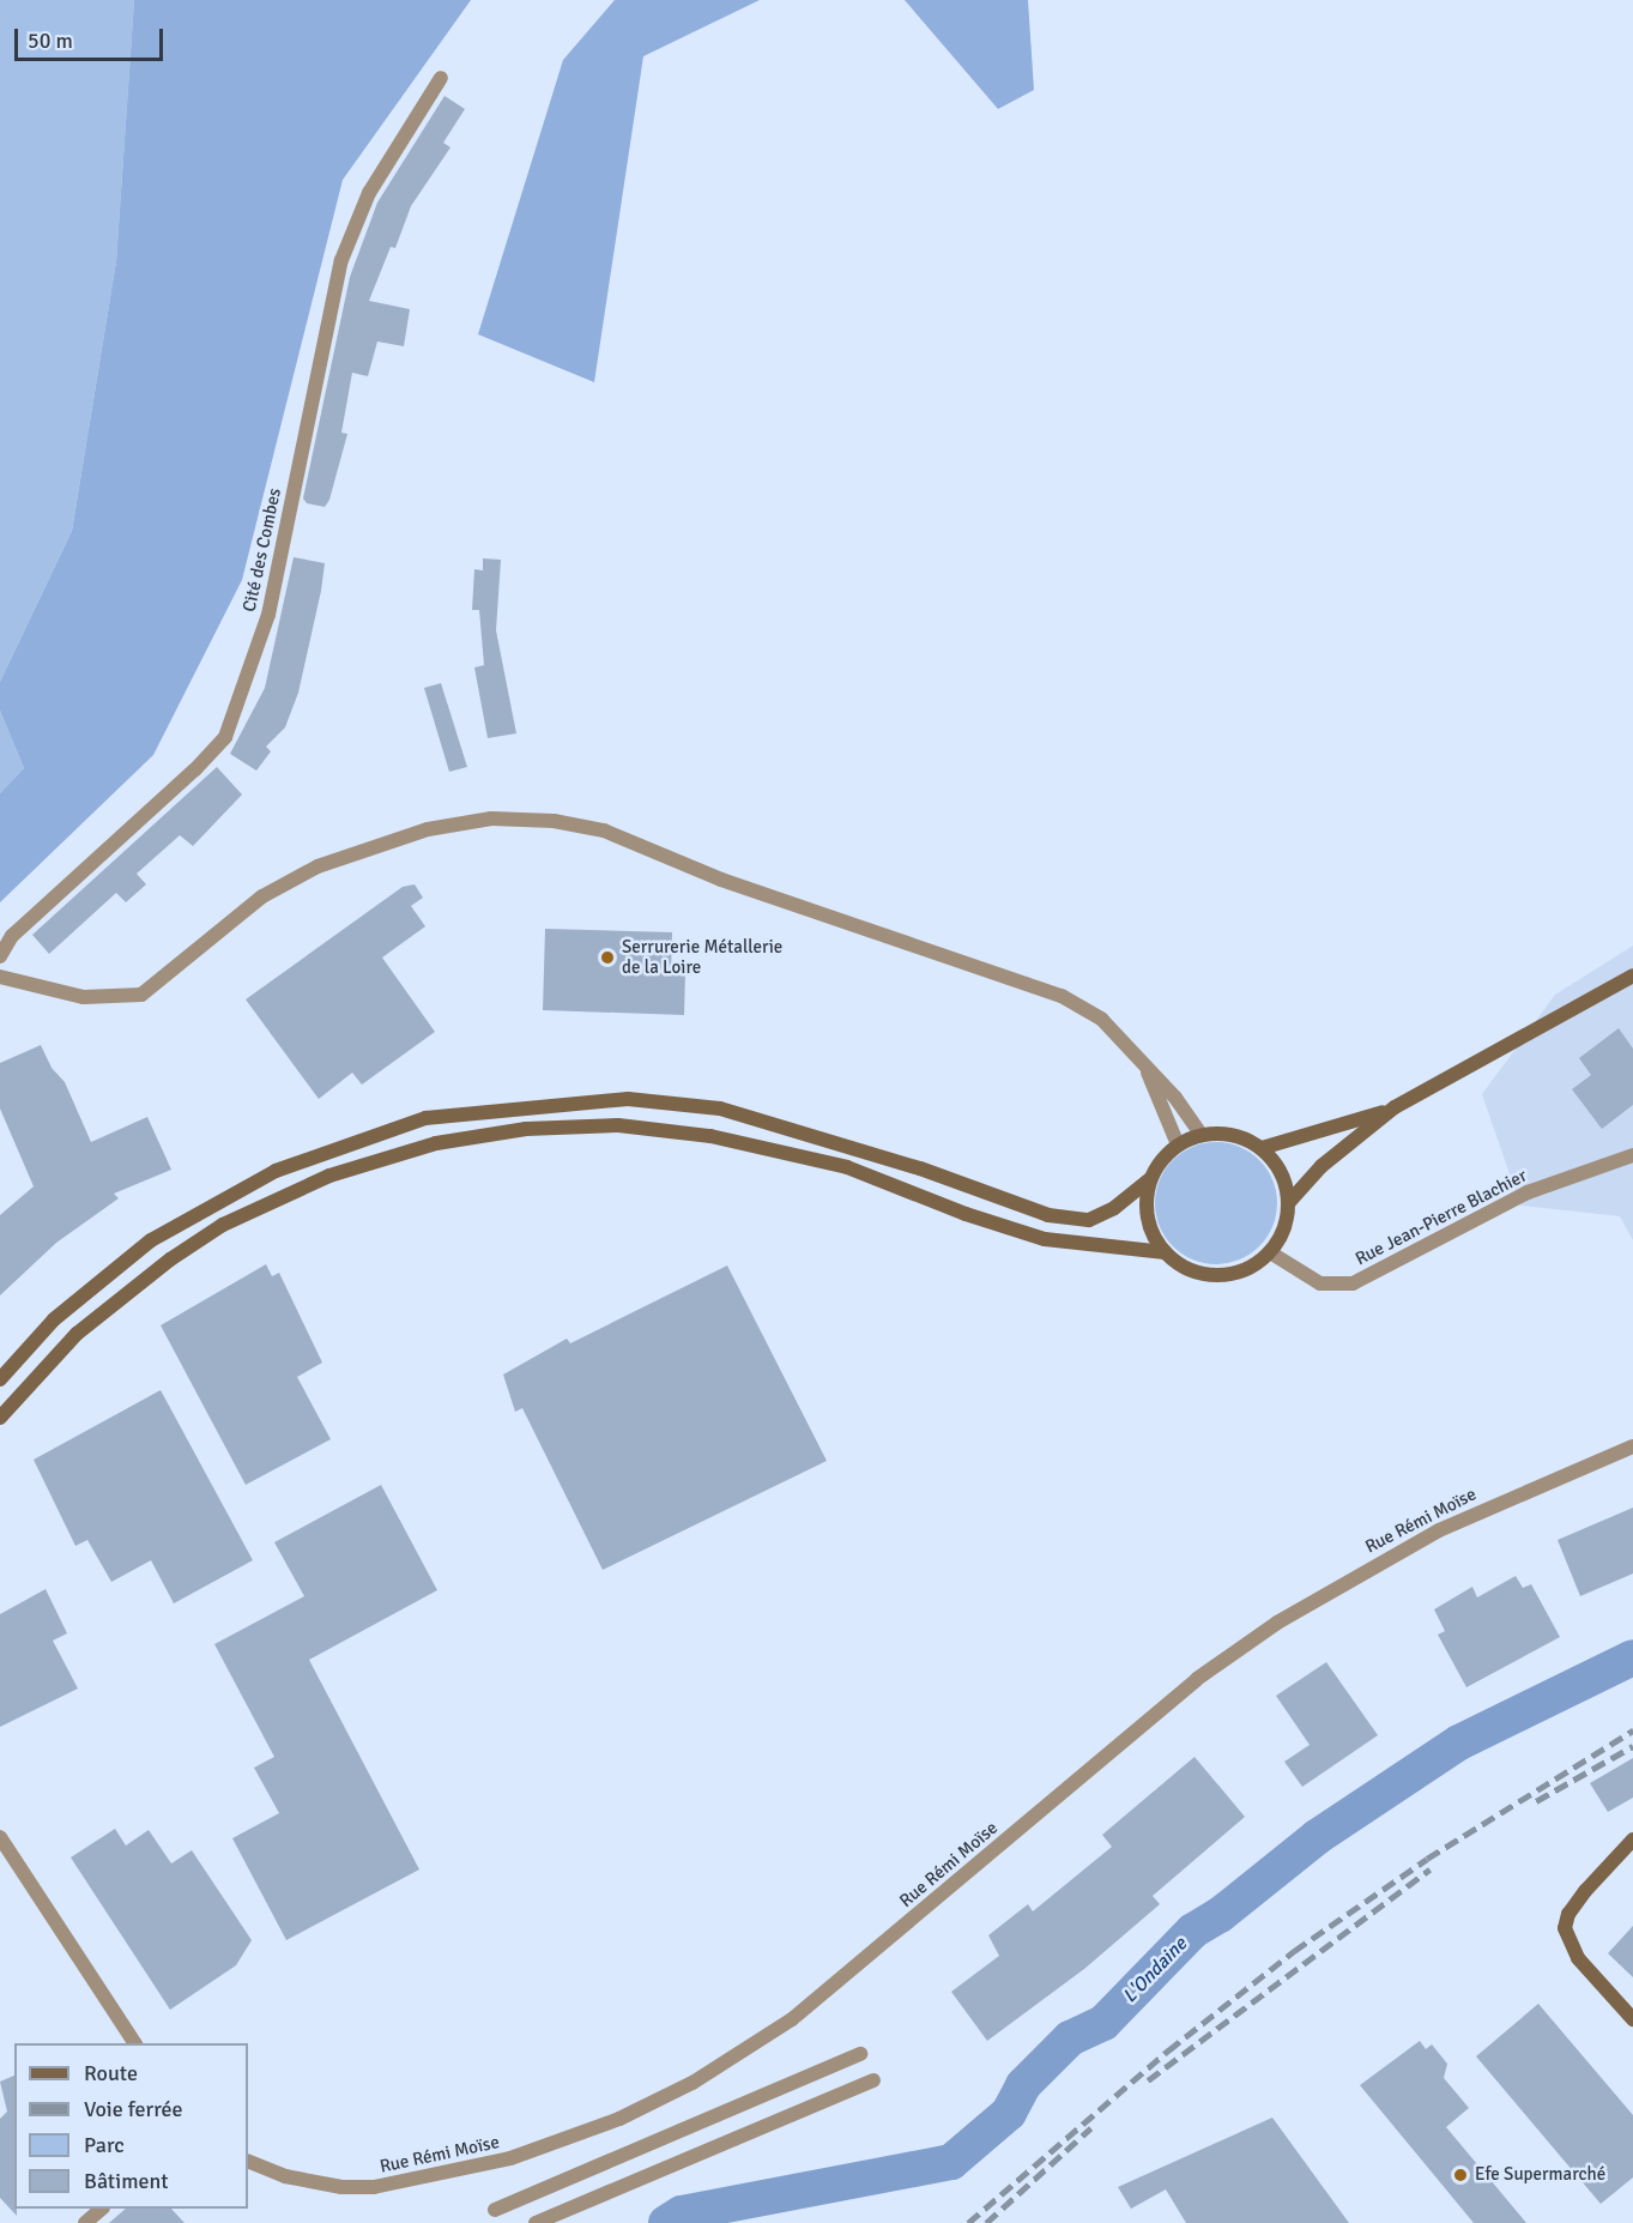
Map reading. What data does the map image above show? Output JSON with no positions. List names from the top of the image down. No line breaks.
{"streets":{"street":["Cité des Combes","Rue Jean-Pierre Blachier","Rue Rémi Moïse"]},"water":["L'Ondaine"],"places":["Serrurerie Métallerie de la Loire","Efe Supermarché"],"legend":["Route","Voie ferrée","Parc","Bâtiment"],"scale_bar":"50 m"}
